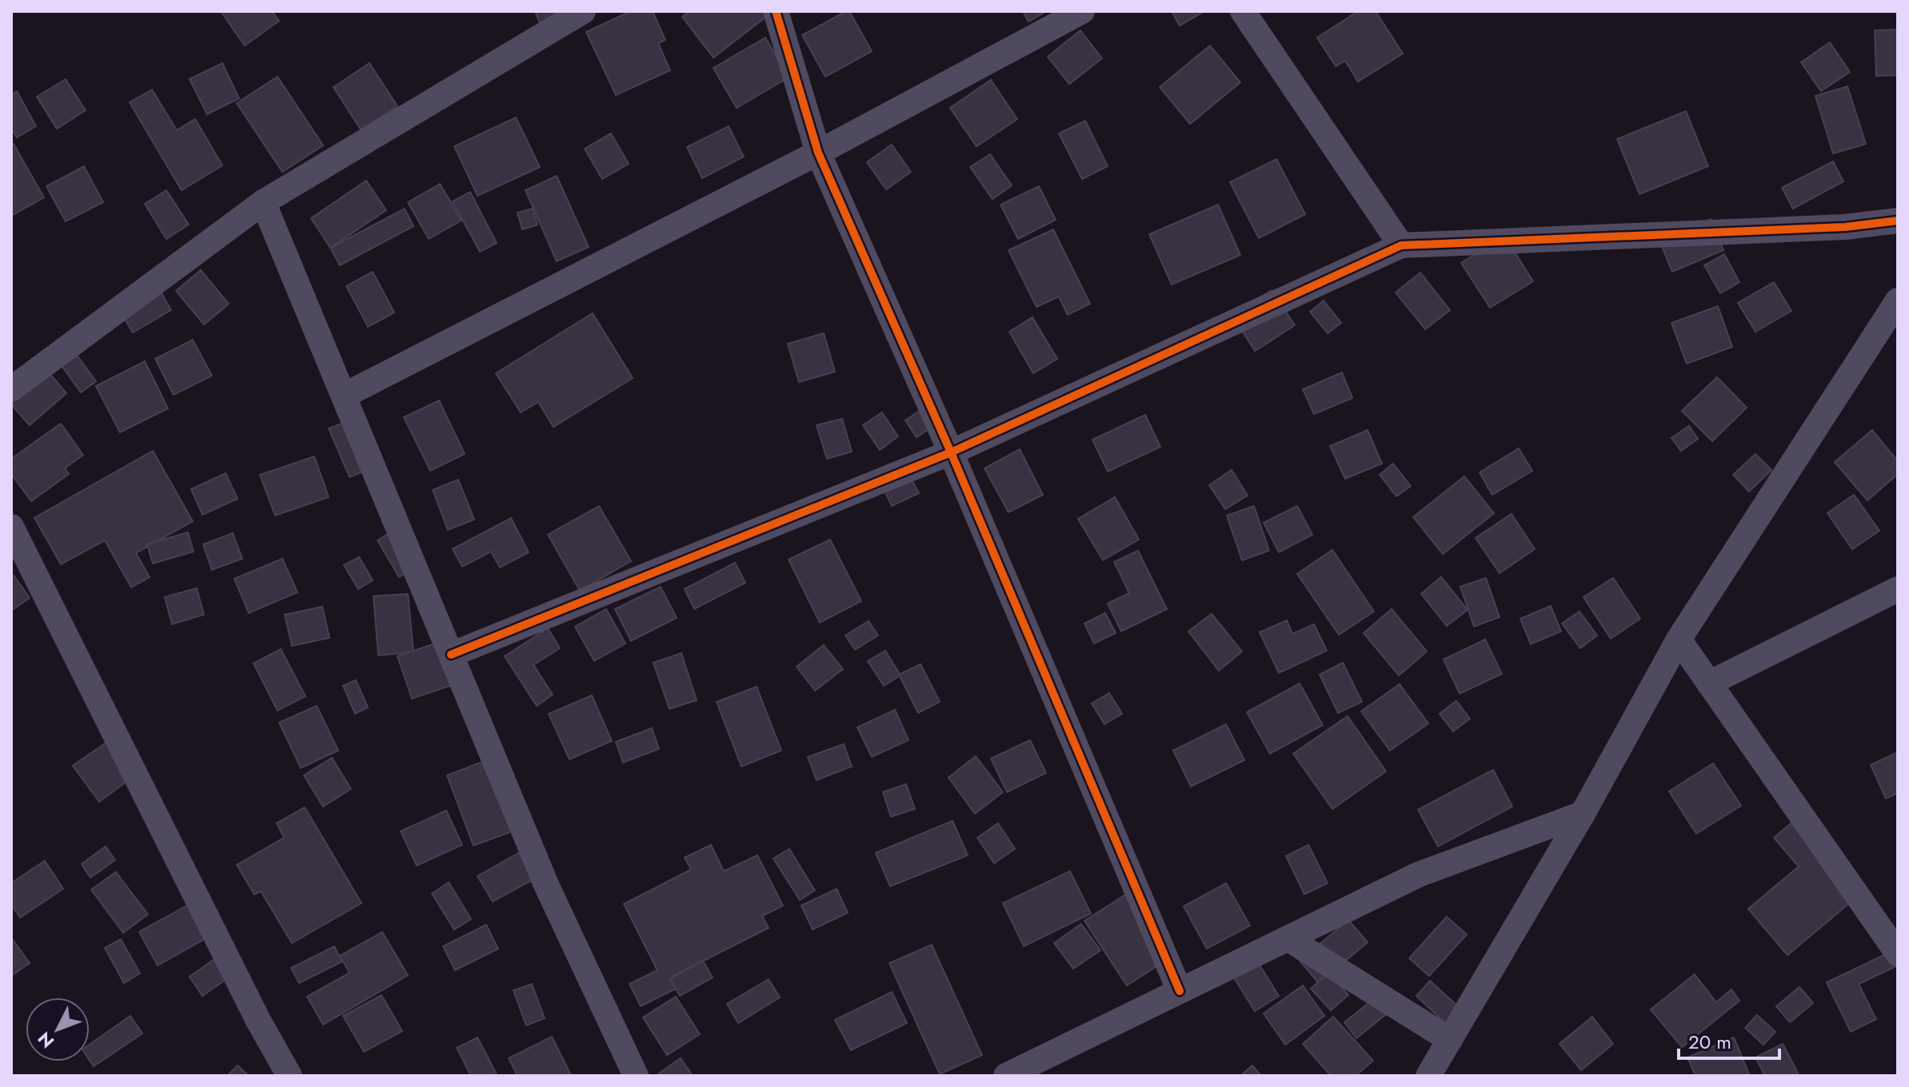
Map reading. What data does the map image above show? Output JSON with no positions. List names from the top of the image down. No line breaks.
{"scale_bar":"20 m","north":"bottom left"}
